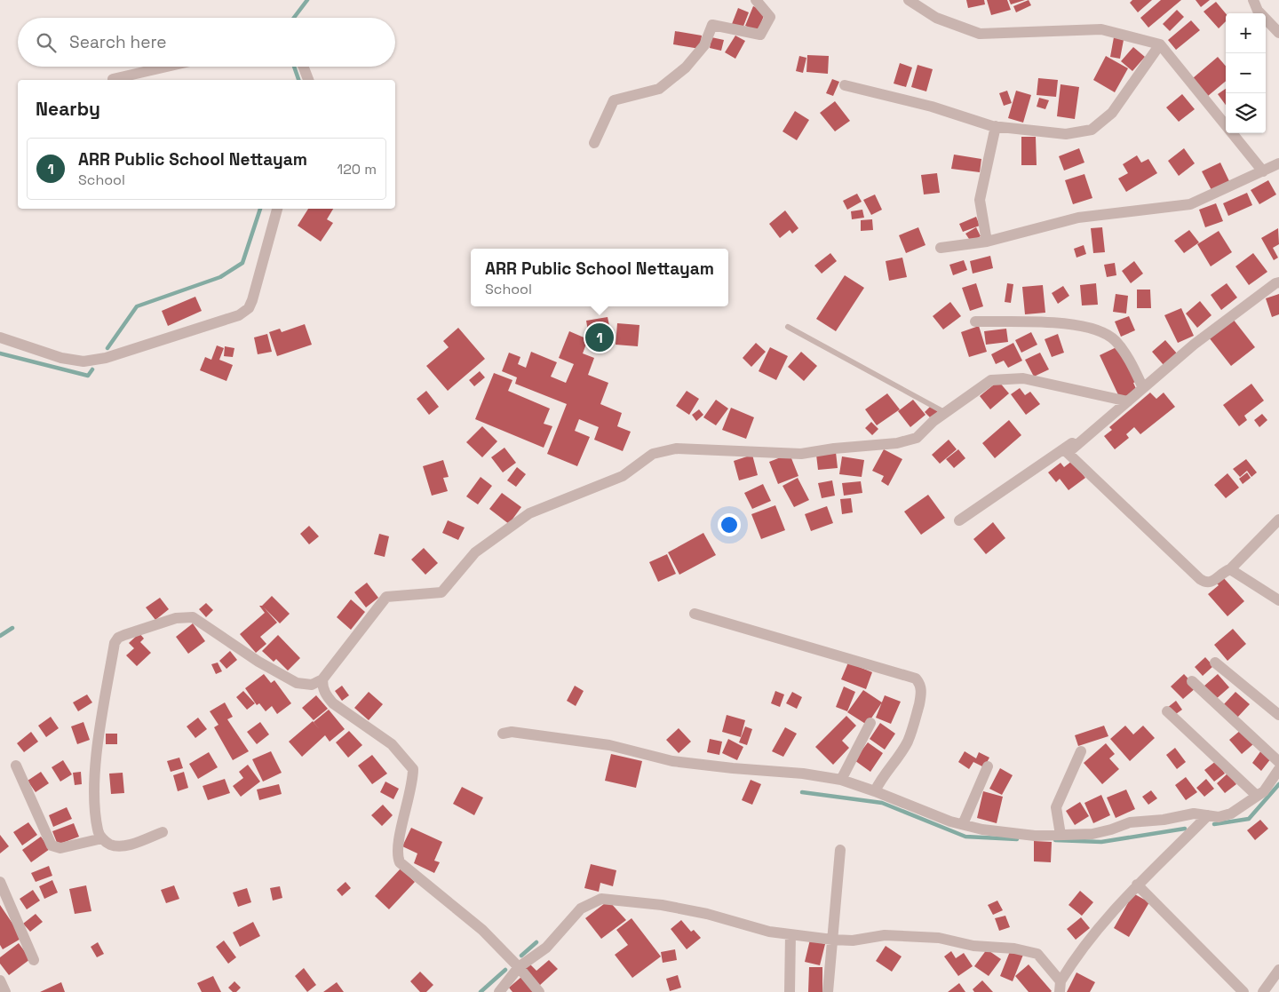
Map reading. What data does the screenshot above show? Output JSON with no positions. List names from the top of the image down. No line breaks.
{"page":{"map_buttons":["+","−"],"search":"Search here","heading":"Nearby","list":[{"mark":"1","name":"ARR Public School Nettayam","note":"School","value":"120 m"}],"popup":["ARR Public School Nettayam","School"],"pins":"1"}}
